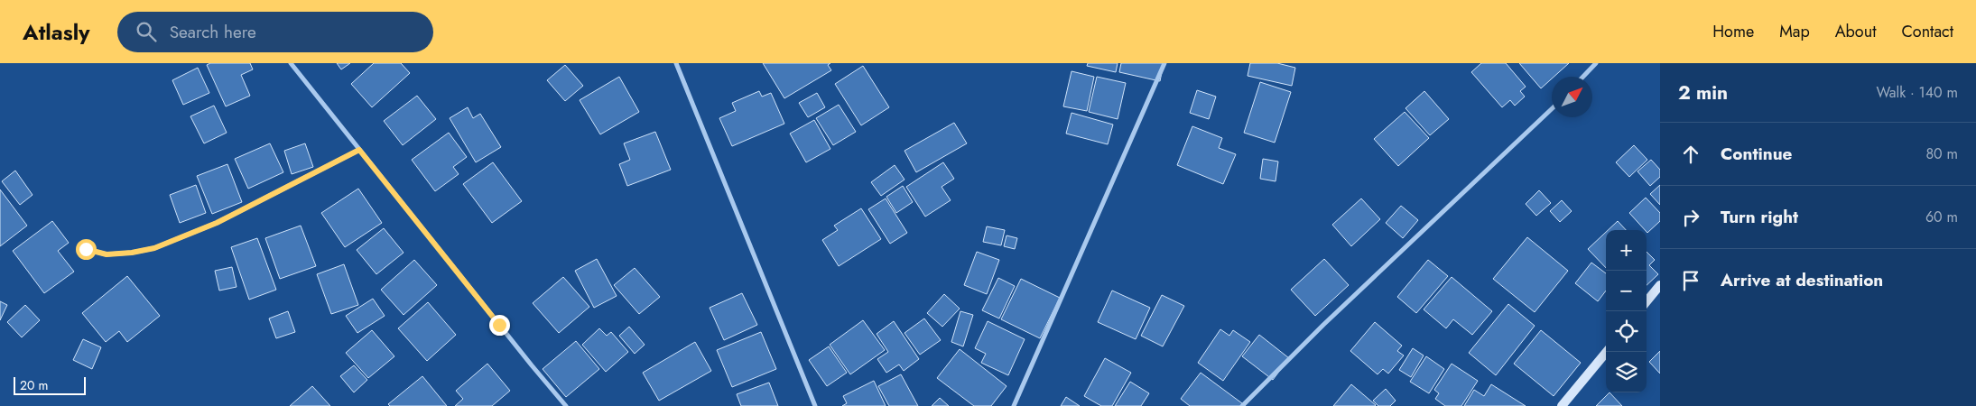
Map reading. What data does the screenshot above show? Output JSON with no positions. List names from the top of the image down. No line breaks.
{"scale_bar":"20 m","north":"top right","page":{"header":"Atlasly","search":"Search here","nav":["Home","Map","About","Contact"],"heading":["2 min","Walk · 140 m"],"list":[["Continue","80 m"],["Turn right","60 m"],"Arrive at destination"],"map_buttons":["+","−"],"scale":"20 m"}}
